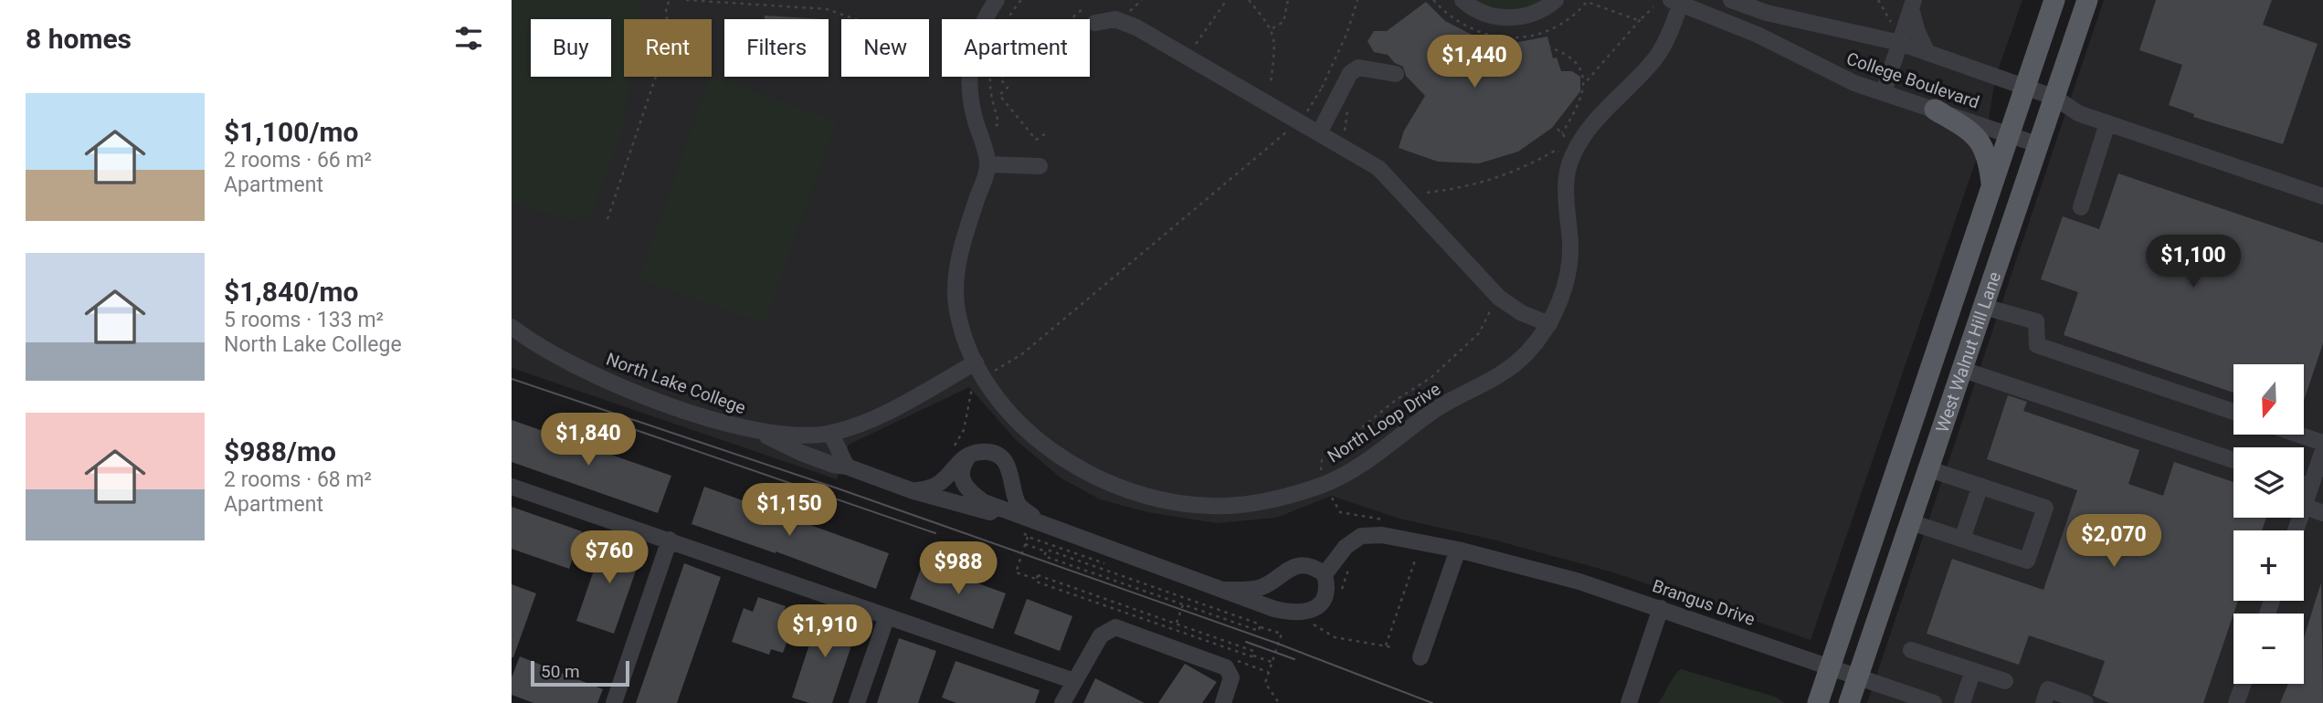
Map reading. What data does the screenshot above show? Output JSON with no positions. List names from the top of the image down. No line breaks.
{"streets":{"main road":["West Walnut Hill Lane"],"street":["College Boulevard","North Lake College","North Loop Drive","Brangus Drive"]},"crossings":[["College Boulevard","West Walnut Hill Lane"],["College Boulevard","North Loop Drive"],["West Walnut Hill Lane","Brangus Drive"],["North Lake College","North Loop Drive"]],"scale_bar":"50 m","north":"bottom","page":{"heading":"8 homes","chip":["Buy","Rent","Filters","New","Apartment"],"price":["$1,440","$1,100","$1,840","$1,150","$2,070","$760","$988","$1,910"],"list":[{"name":"$1,100/mo","note":"2 rooms · 66 m² · Apartment"},{"name":"$1,840/mo","note":"5 rooms · 133 m² · North Lake College"},{"name":"$988/mo","note":"2 rooms · 68 m² · Apartment"}],"map_buttons":["+","−"],"scale":"50 m"}}
